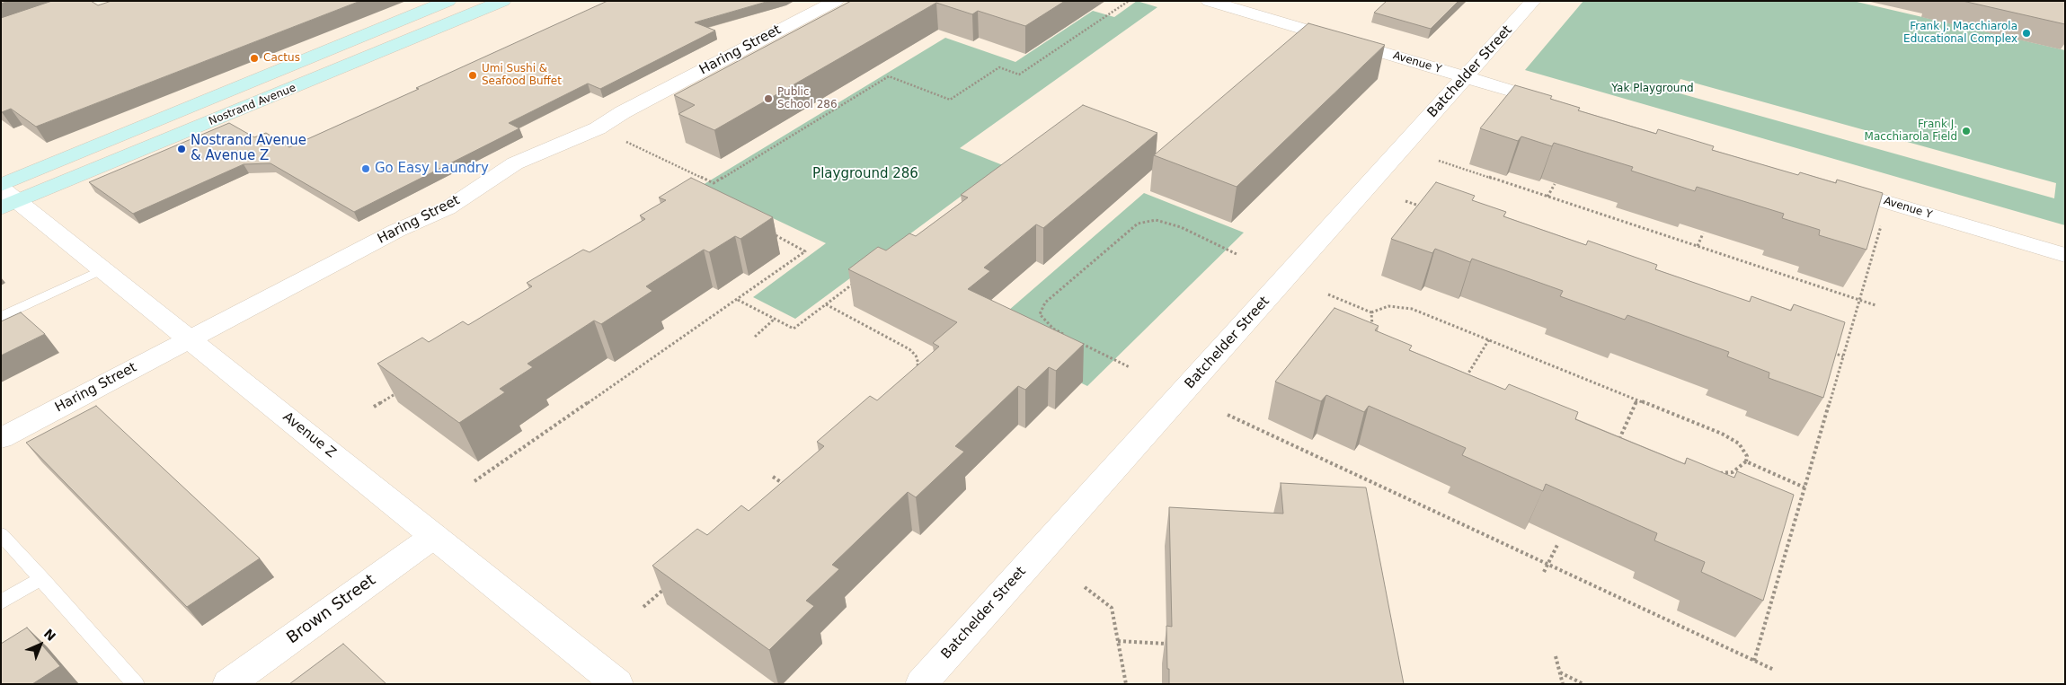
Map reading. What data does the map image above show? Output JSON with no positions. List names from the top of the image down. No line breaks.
{"streets":{"main road":["Nostrand Avenue"],"street":["Haring Street","Avenue Y","Batchelder Street","Avenue Z","Brown Street"]},"crossings":[["Haring Street","Avenue Z"],["Avenue Y","Batchelder Street"],["Nostrand Avenue","Avenue Z"],["Avenue Z","Brown Street"]],"parks":["Yak Playground","Playground 286"],"places":["Frank J. Macchiarola Educational Complex","Cactus","Umi Sushi & Seafood Buffet","Public School 286","Frank J. Macchiarola Field","Nostrand Avenue & Avenue Z","Go Easy Laundry"],"north":"top right"}
